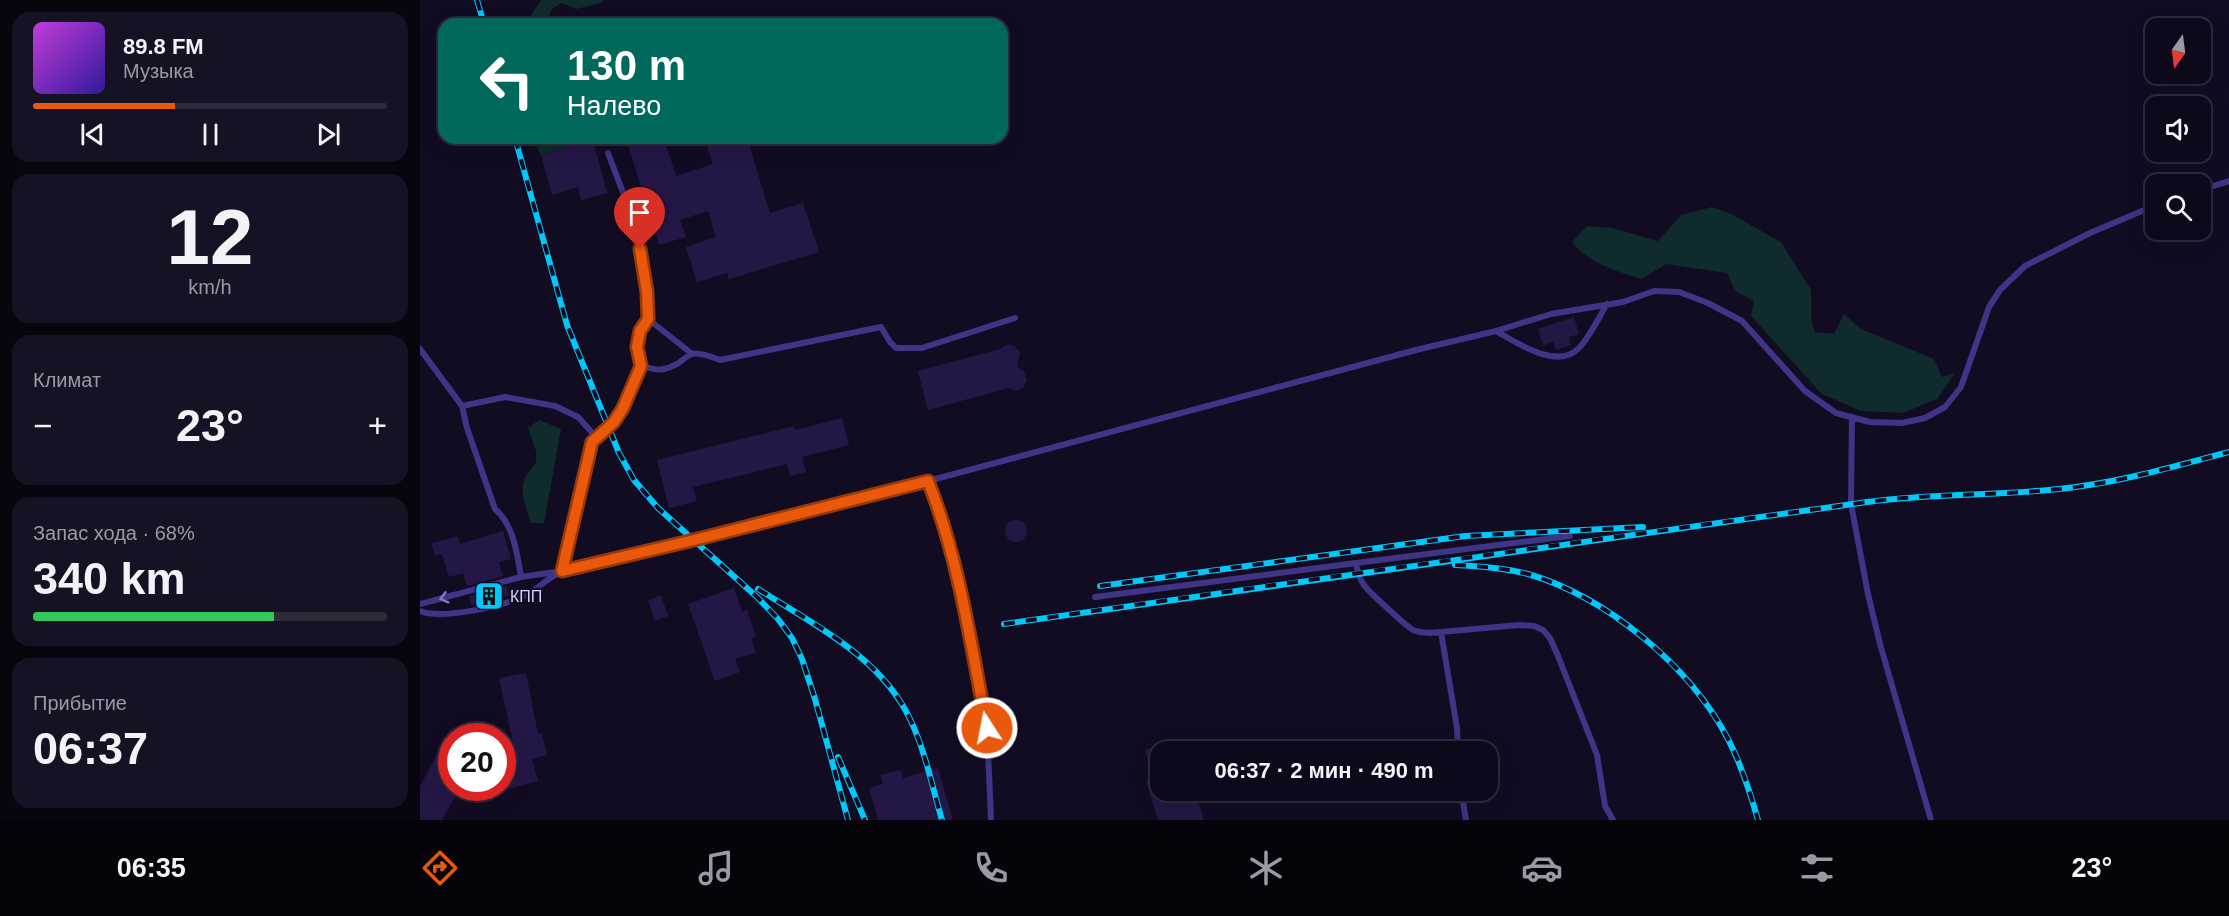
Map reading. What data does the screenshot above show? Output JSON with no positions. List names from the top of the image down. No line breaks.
{"places":{"building":["КПП"]},"north":"bottom","page":{"turn":["130 m","Налево"],"song":["89.8 FM","Музыка"],"tile":[["12","km/h"],"Климат",["Запас хода · 68%","340 km"],["Прибытие","06:37"]],"heat":["−","23°","+"],"limit":"20","trip":"06:37 · 2 мин · 490 m","tabs":["06:35","23°"]}}
